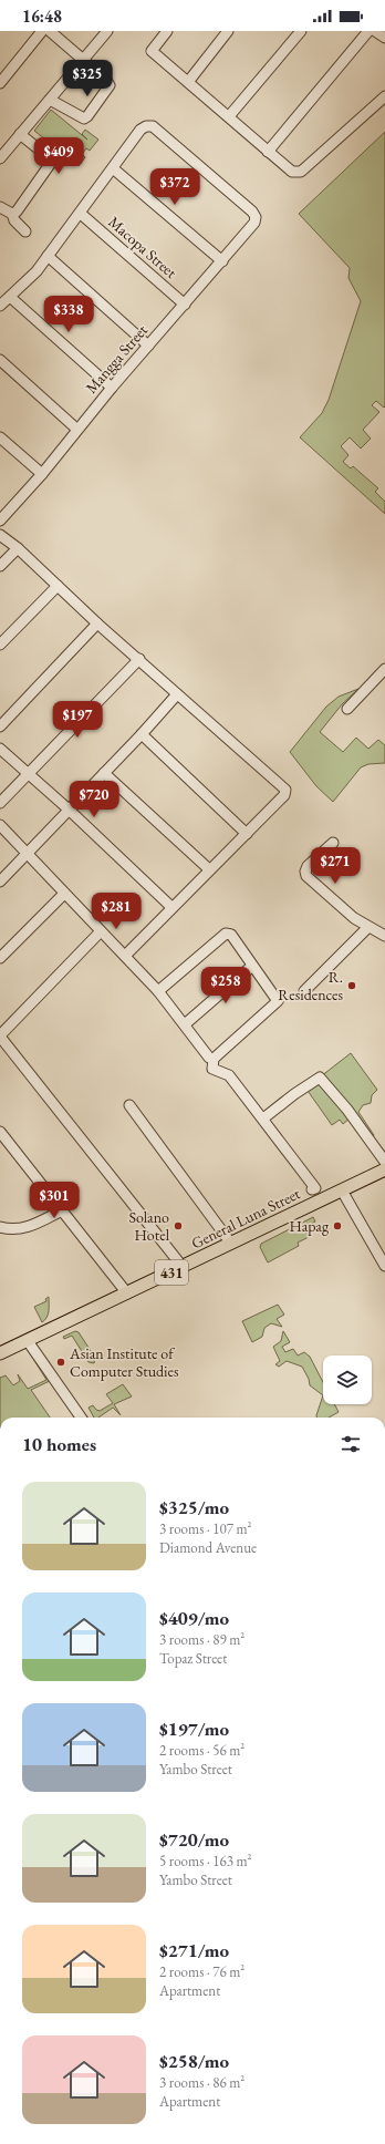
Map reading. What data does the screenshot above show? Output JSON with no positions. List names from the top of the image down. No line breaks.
{"streets":{"main road":["General Luna Street","431"],"street":["Macopa Street","Mangga Street"]},"crossings":[["Macopa Street","Mangga Street"]],"places":["R. Residences","Solano Hotel","Hapag","Asian Institute of Computer Studies"],"page":{"status":"16:48","price":["$325","$409","$372","$338","$197","$720","$271","$281","$258","$301"],"heading":"10 homes","list":[{"name":"$325/mo","note":"3 rooms · 107 m² · Diamond Avenue"},{"name":"$409/mo","note":"3 rooms · 89 m² · Topaz Street"},{"name":"$197/mo","note":"2 rooms · 56 m² · Yambo Street"},{"name":"$720/mo","note":"5 rooms · 163 m² · Yambo Street"},{"name":"$271/mo","note":"2 rooms · 76 m² · Apartment"},{"name":"$258/mo","note":"3 rooms · 86 m² · Apartment"}]}}
